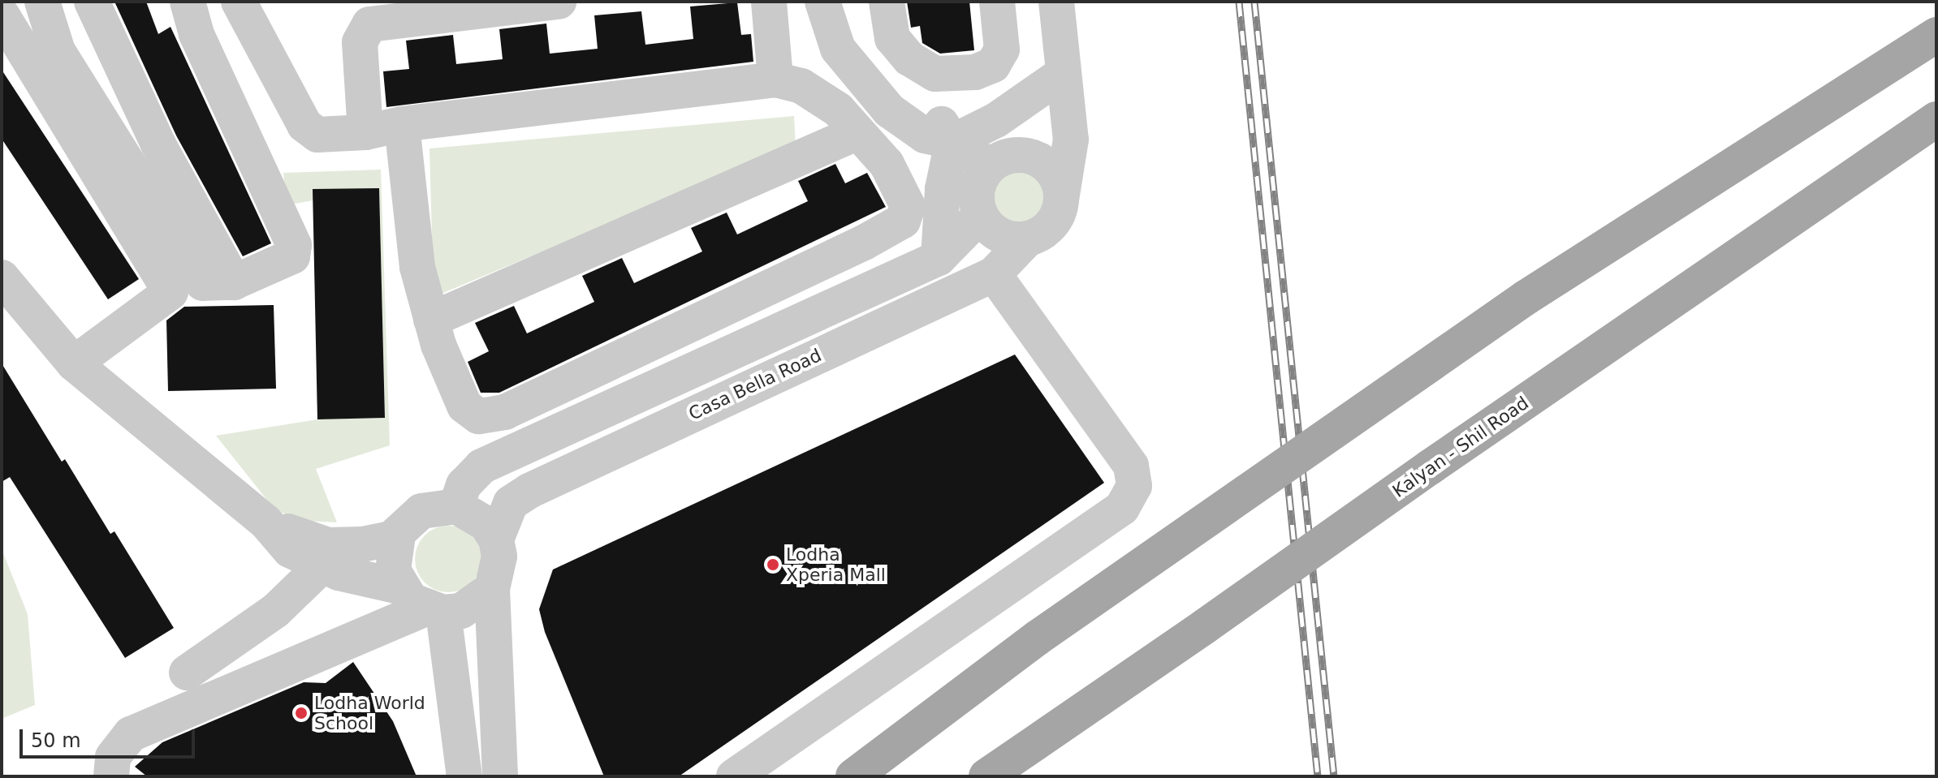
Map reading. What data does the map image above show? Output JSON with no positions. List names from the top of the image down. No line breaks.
{"streets":{"main road":["Kalyan - Shil Road"],"street":["Casa Bella Road"]},"places":["Lodha Xperia Mall","Lodha World School"],"scale_bar":"50 m"}
